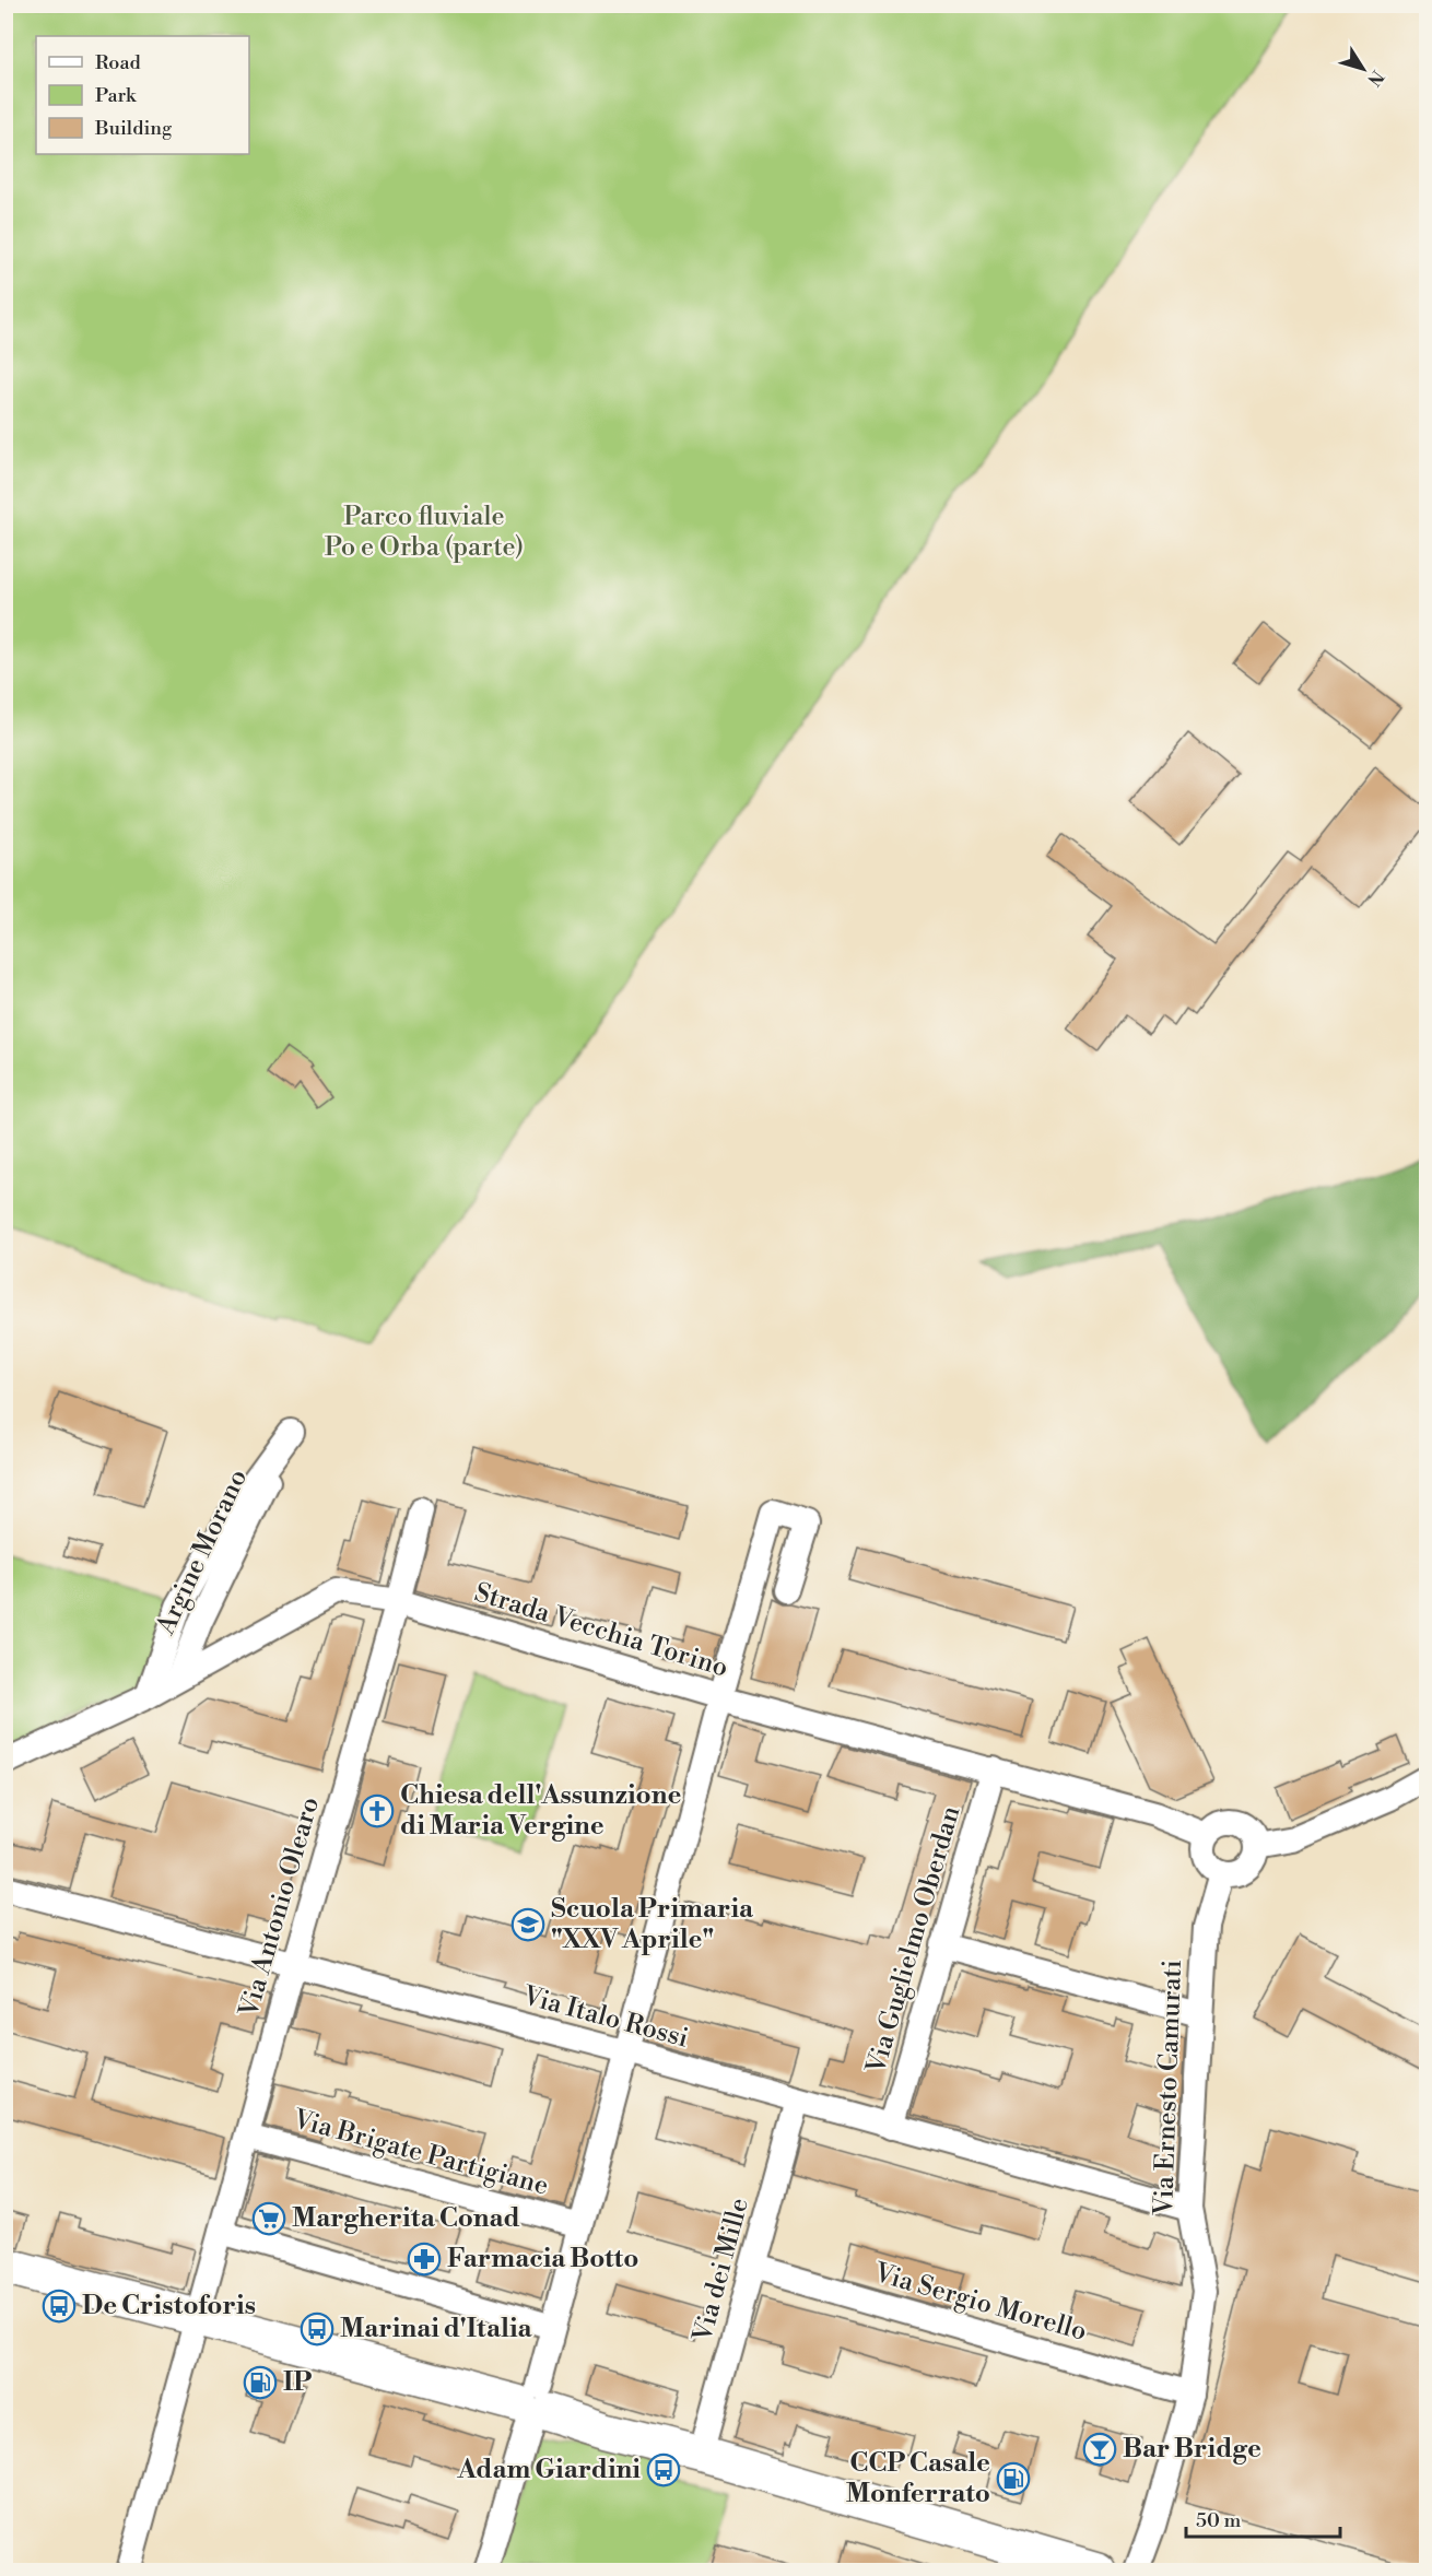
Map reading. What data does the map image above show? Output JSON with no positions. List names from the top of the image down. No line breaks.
{"streets":{"street":["Argine Morano","Strada Vecchia Torino","Via Antonio Olearo","Via Guglielmo Oberdan","Via Italo Rossi","Via Ernesto Camurati","Via Brigate Partigiane","Via dei Mille","Via Sergio Morello"]},"crossings":[["Argine Morano","Strada Vecchia Torino"],["Strada Vecchia Torino","Via Antonio Olearo"],["Strada Vecchia Torino","Via Guglielmo Oberdan"],["Strada Vecchia Torino","Via Ernesto Camurati"],["Via Antonio Olearo","Via Italo Rossi"],["Via Antonio Olearo","Via Brigate Partigiane"],["Via Guglielmo Oberdan","Via Italo Rossi"],["Via Italo Rossi","Via Ernesto Camurati"],["Via Italo Rossi","Via dei Mille"],["Via Ernesto Camurati","Via Sergio Morello"],["Via dei Mille","Via Sergio Morello"]],"parks":["Parco fluviale Po e Orba (parte)"],"places":{"church":["Chiesa dell'Assunzione di Maria Vergine"],"school or university":["Scuola Primaria \"XXV Aprile\""],"supermarket":["Margherita Conad"],"pharmacy":["Farmacia Botto"],"bus stop":["De Cristoforis","Marinai d'Italia","Adam Giardini"],"fuel station":["IP","CCP Casale Monferrato"],"bar":["Bar Bridge"]},"legend":["Road","Park","Building"],"scale_bar":"50 m","north":"bottom right"}
